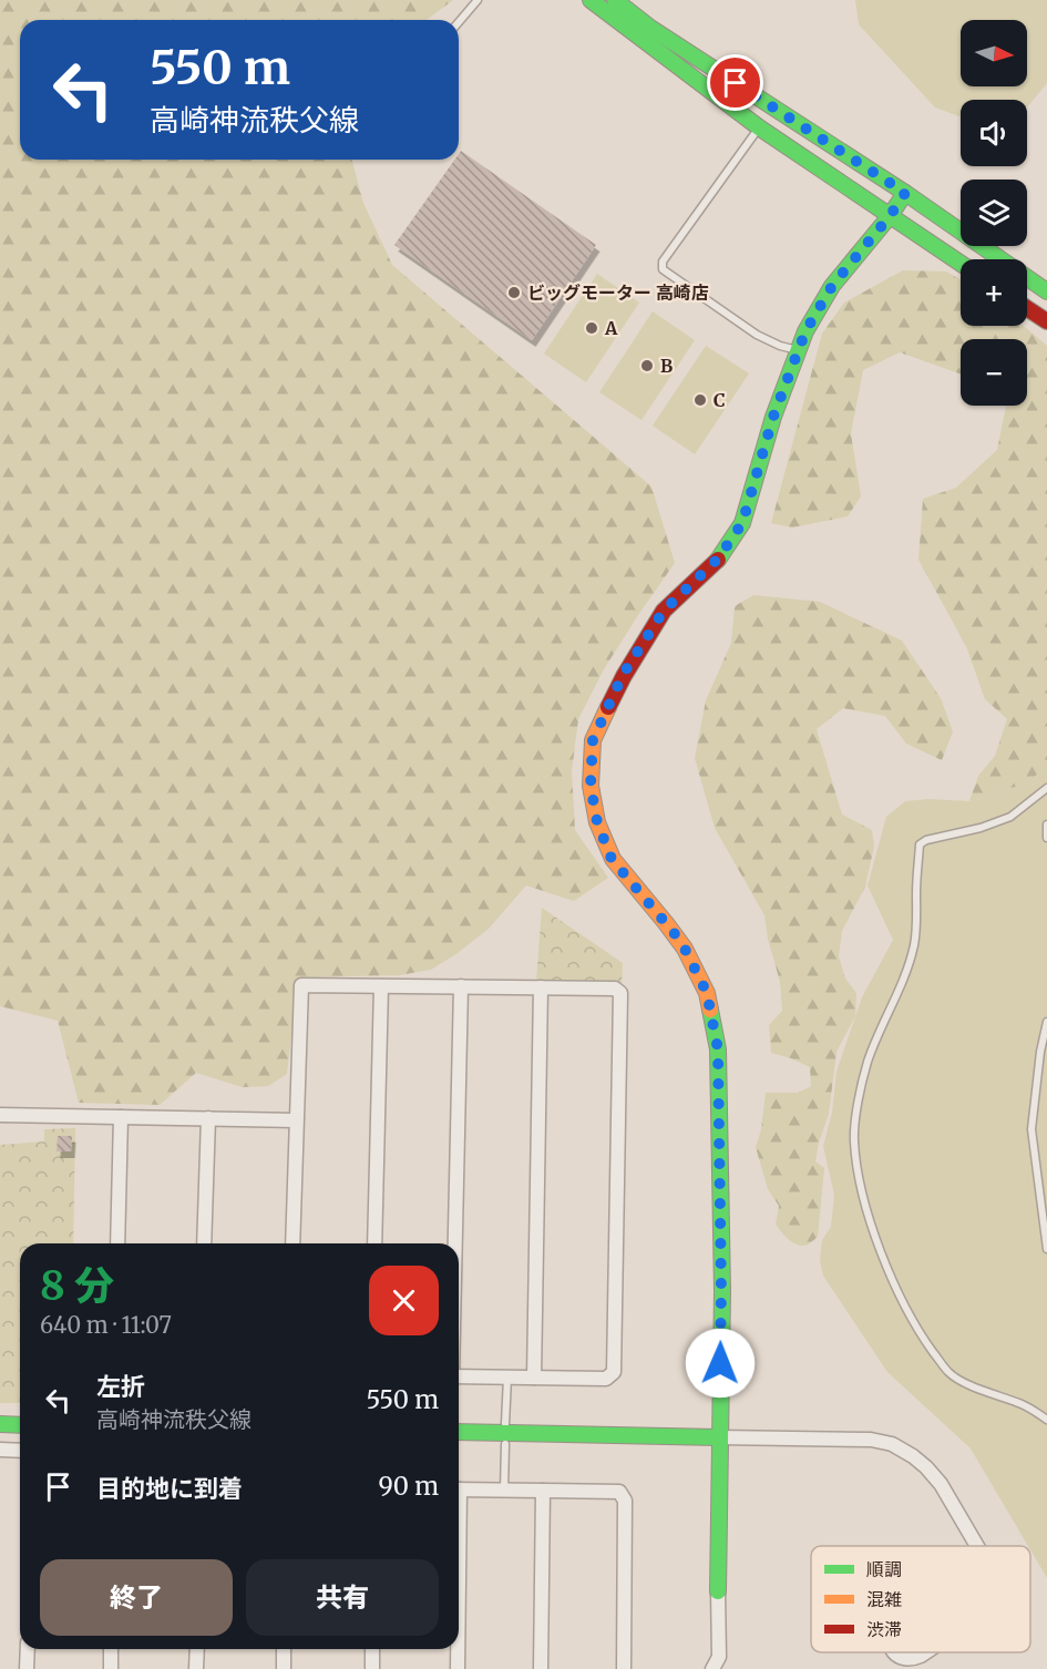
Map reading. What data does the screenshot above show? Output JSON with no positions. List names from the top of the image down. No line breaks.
{"places":["ビッグモーター 高崎店","A","B","C"],"legend":["順調","混雑","渋滞"],"north":"right","page":{"map_buttons":["+","−"],"turn":["550 m","高崎神流秩父線"],"heading":["8 分","640 m · 11:07"],"list":[{"name":"左折","note":"高崎神流秩父線","value":"550 m"},{"name":"目的地に到着","value":"90 m"}],"buttons":["終了","共有"]}}
